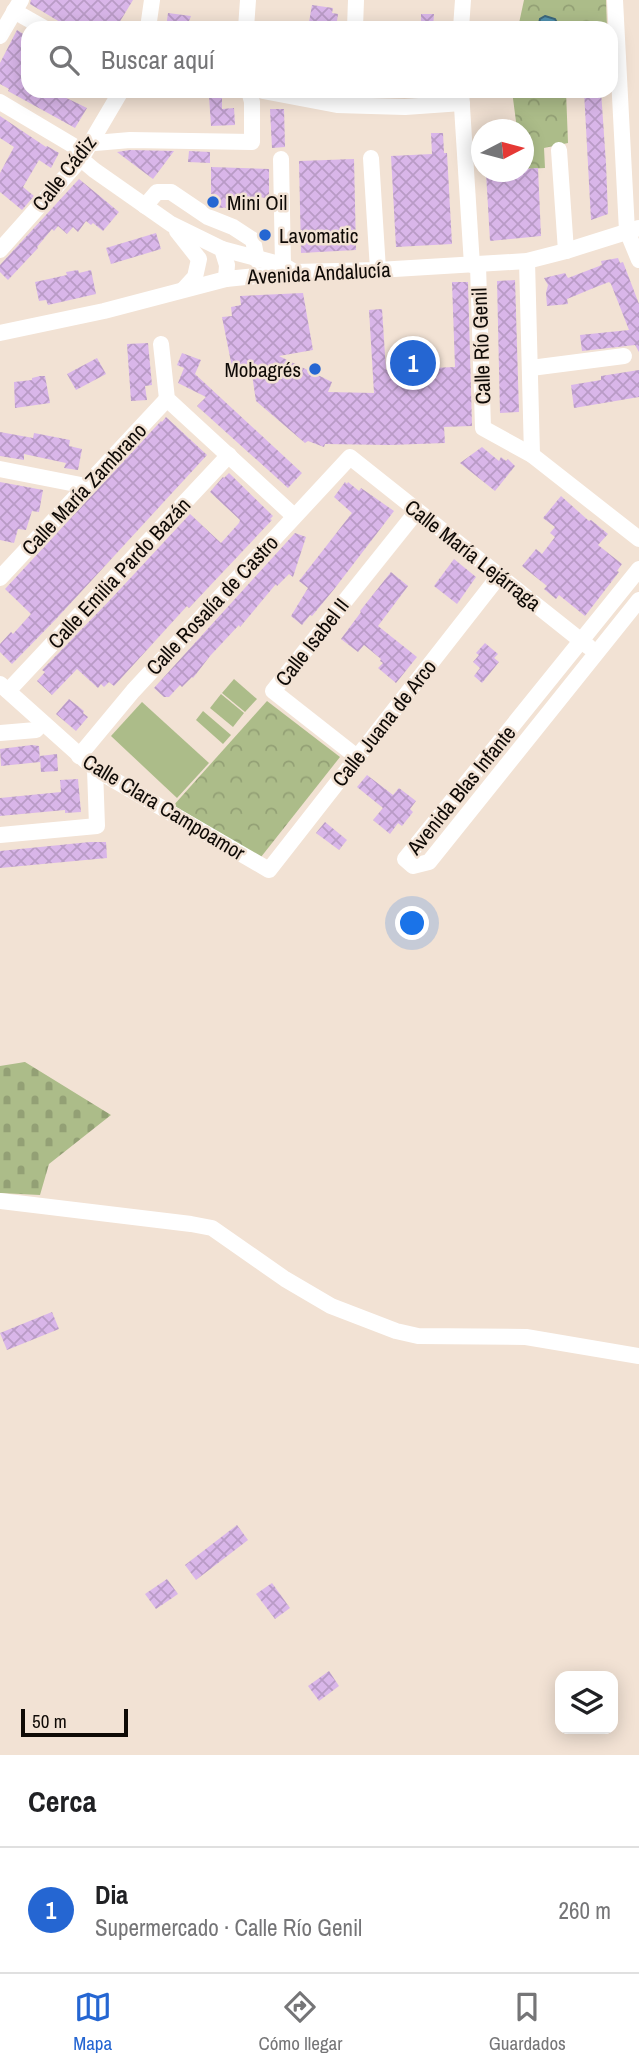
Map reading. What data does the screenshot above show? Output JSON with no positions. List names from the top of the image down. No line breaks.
{"streets":{"street":["Calle Cádiz","Avenida Andalucía","Calle Río Genil","Calle María Zambrano","Calle María Lejárraga","Calle Emilia Pardo Bazán","Calle Rosalía de Castro","Calle Isabel II","Calle Juana de Arco","Avenida Blas Infante","Calle Clara Campoamor"]},"crossings":[["Avenida Andalucía","Calle Río Genil"],["Calle María Lejárraga","Calle Rosalía de Castro"],["Calle María Lejárraga","Calle Isabel II"],["Calle María Lejárraga","Calle Juana de Arco"],["Calle María Lejárraga","Avenida Blas Infante"],["Calle Emilia Pardo Bazán","Calle Clara Campoamor"],["Calle Rosalía de Castro","Calle Clara Campoamor"],["Calle Isabel II","Calle Juana de Arco"],["Calle Juana de Arco","Calle Clara Campoamor"]],"places":["Mini Oil","Lavomatic","Mobagrés"],"scale_bar":"50 m","north":"right","page":{"search":"Buscar aquí","pins":"1","scale":"50 m","heading":"Cerca","list":[{"mark":"1","name":"Dia","note":"Supermercado · Calle Río Genil","value":"260 m"}],"nav":["Mapa","Cómo llegar","Guardados"]}}
